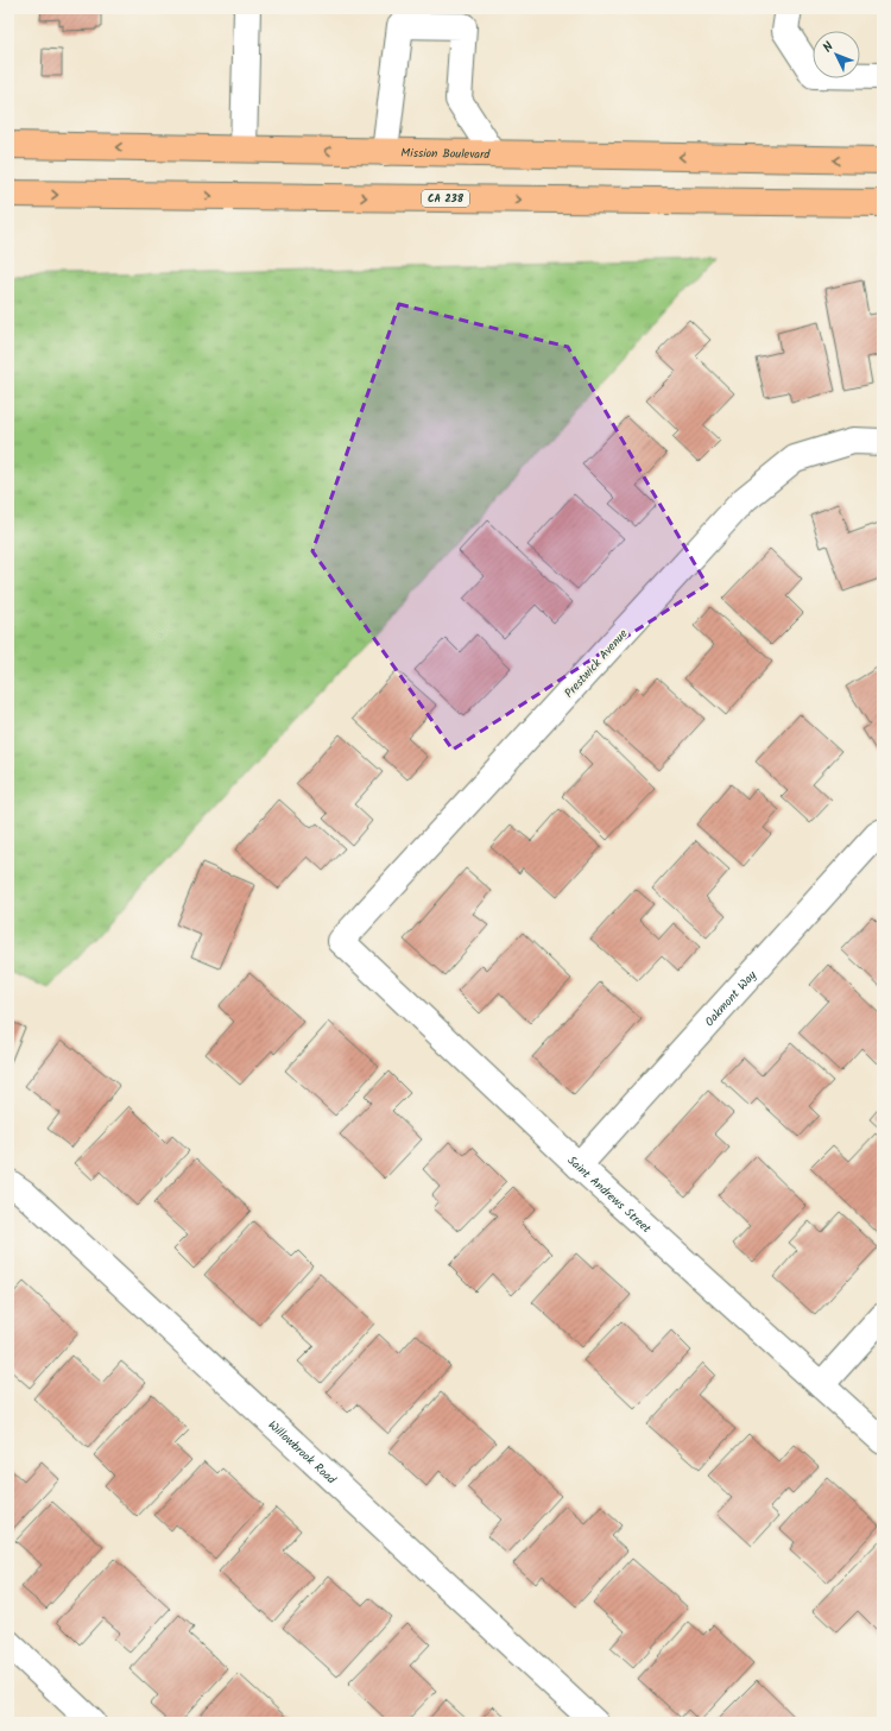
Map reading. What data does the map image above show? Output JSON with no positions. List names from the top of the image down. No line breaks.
{"streets":{"main road":["Mission Boulevard","CA 238"],"street":["Prestwick Avenue","Oakmont Way","Saint Andrews Street","Willowbrook Road"]},"crossings":[["Prestwick Avenue","Saint Andrews Street"],["Oakmont Way","Saint Andrews Street"]],"north":"top left"}
